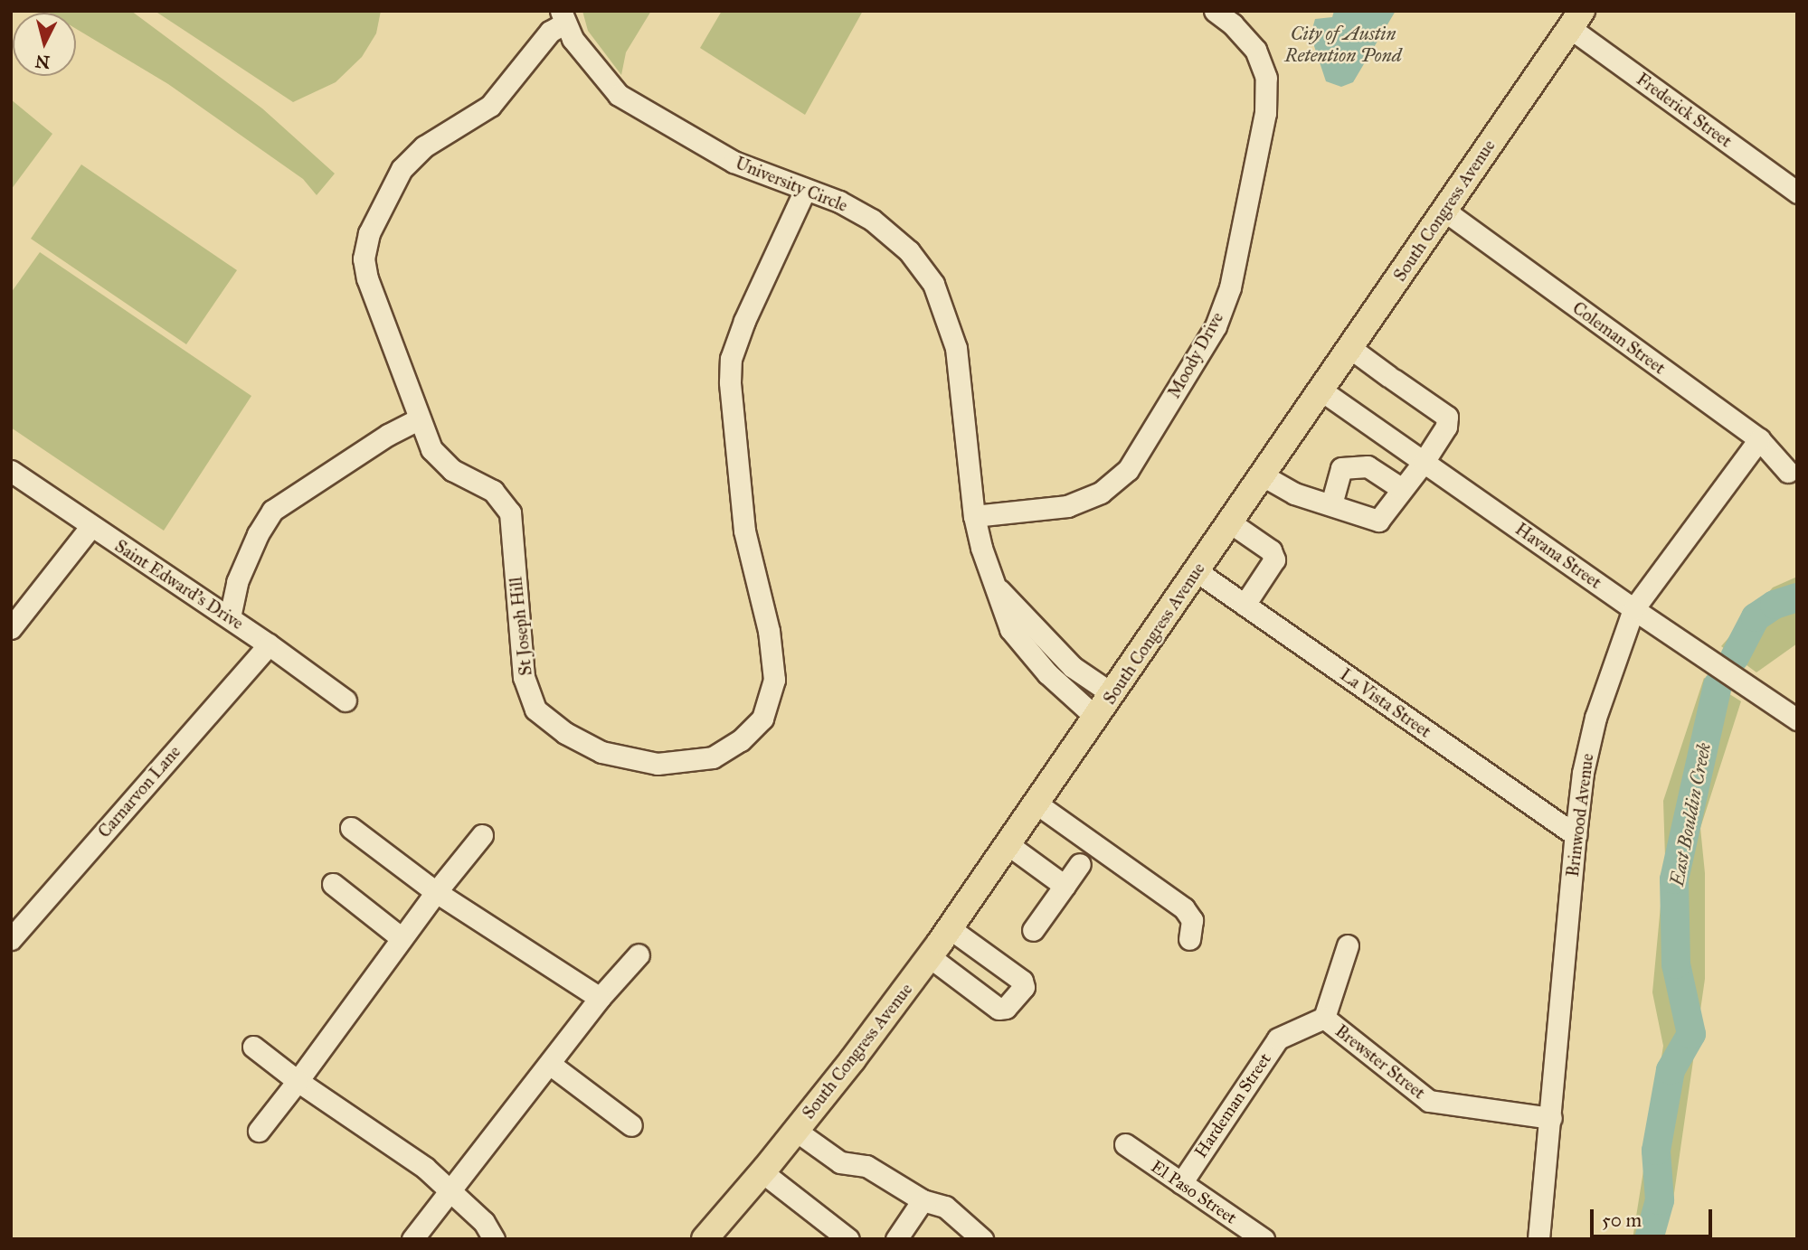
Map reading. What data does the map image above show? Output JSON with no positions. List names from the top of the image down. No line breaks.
{"streets":{"main road":["South Congress Avenue"],"street":["Frederick Street","University Circle","Coleman Street","Moody Drive","Havana Street","Saint Edward's Drive","St Joseph Hill","La Vista Street","Carnarvon Lane","Brinwood Avenue","Brewster Street","Hardeman Street","El Paso Street"]},"crossings":[["Frederick Street","South Congress Avenue"],["University Circle","South Congress Avenue"],["University Circle","Moody Drive"],["University Circle","St Joseph Hill"],["South Congress Avenue","Coleman Street"],["South Congress Avenue","Havana Street"],["South Congress Avenue","La Vista Street"],["Coleman Street","Brinwood Avenue"],["Havana Street","Brinwood Avenue"],["Saint Edward's Drive","Carnarvon Lane"],["La Vista Street","Brinwood Avenue"],["Brinwood Avenue","Brewster Street"],["Brewster Street","Hardeman Street"],["Hardeman Street","El Paso Street"]],"water":["City of Austin Retention Pond","East Bouldin Creek"],"scale_bar":"50 m","north":"bottom"}
